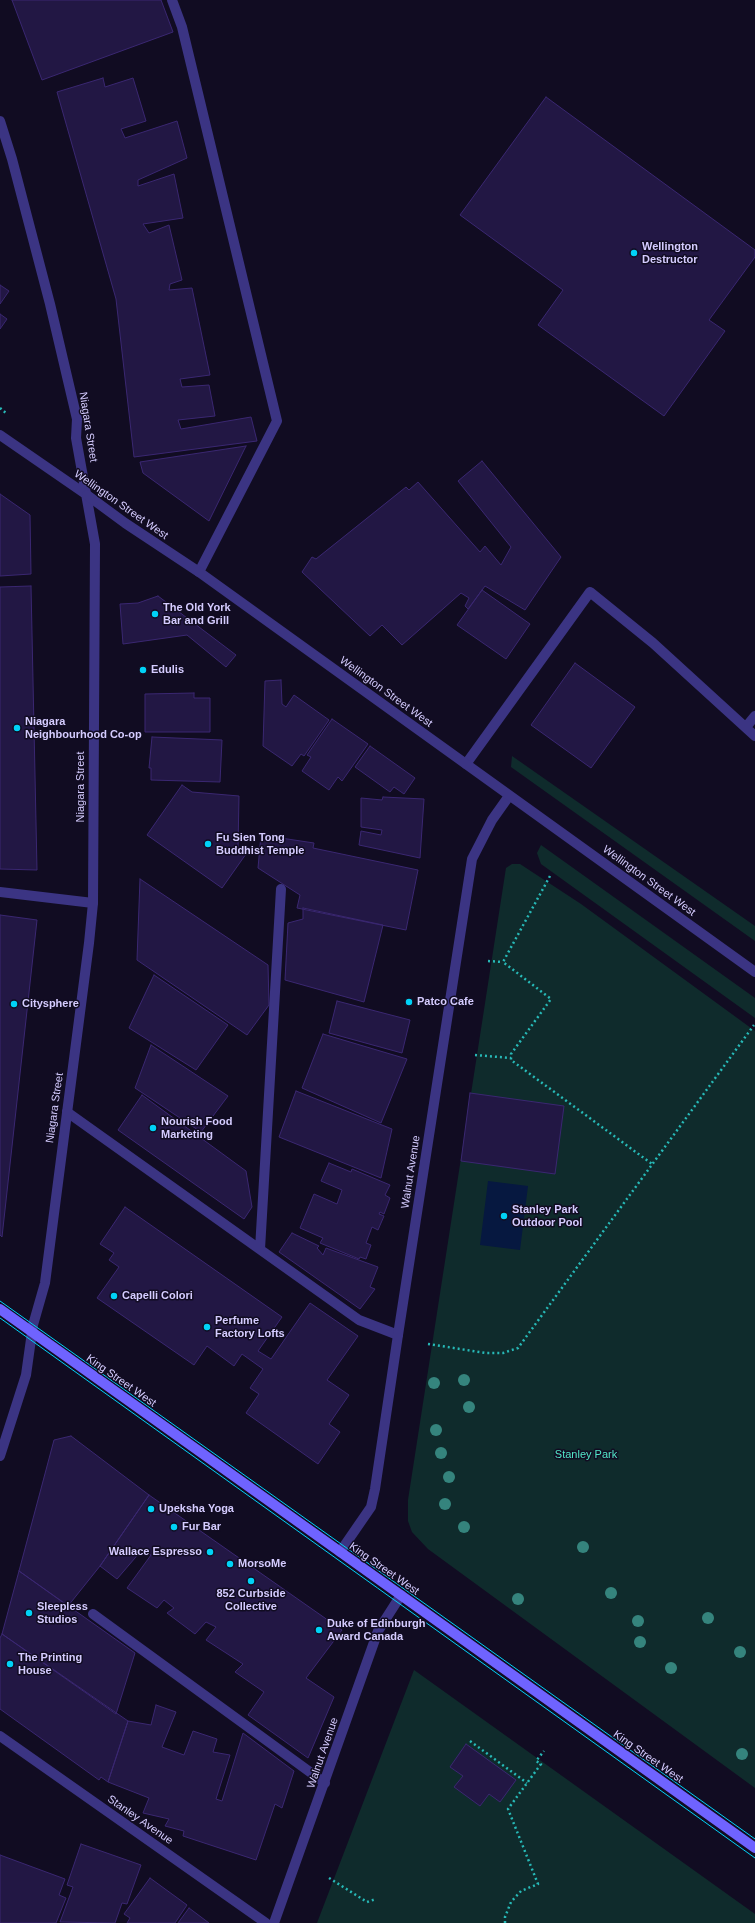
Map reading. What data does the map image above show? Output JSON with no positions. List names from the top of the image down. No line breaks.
{"streets":{"main road":["King Street West"],"street":["Niagara Street","Wellington Street West","Walnut Avenue","Stanley Avenue"]},"crossings":[["Niagara Street","Wellington Street West"],["Niagara Street","King Street West"],["Wellington Street West","Walnut Avenue"],["Walnut Avenue","King Street West"]],"parks":["Stanley Park"],"places":["Wellington Destructor","The Old York Bar and Grill","Edulis","Niagara Neighbourhood Co-op","Fu Sien Tong Buddhist Temple","Patco Cafe","Citysphere","Nourish Food Marketing","Stanley Park Outdoor Pool","Capelli Colori","Perfume Factory Lofts","Upeksha Yoga","Fur Bar","Wallace Espresso","MorsoMe","852 Curbside Collective","Sleepless Studios","Duke of Edinburgh Award Canada","The Printing House"]}
